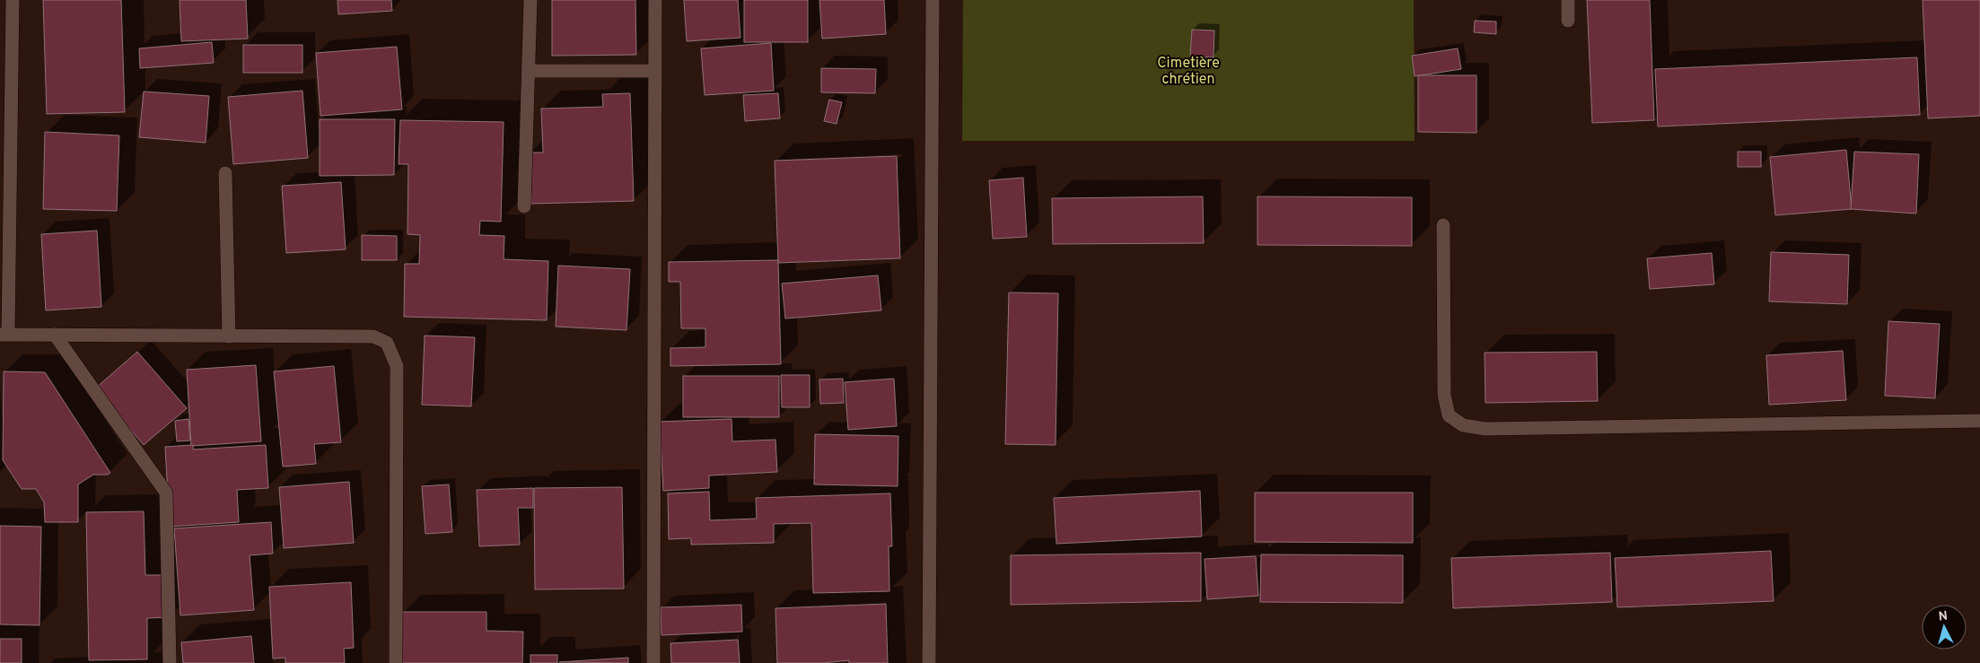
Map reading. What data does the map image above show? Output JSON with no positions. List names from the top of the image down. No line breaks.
{"parks":["Cimetière chrétien"],"north":"top"}
